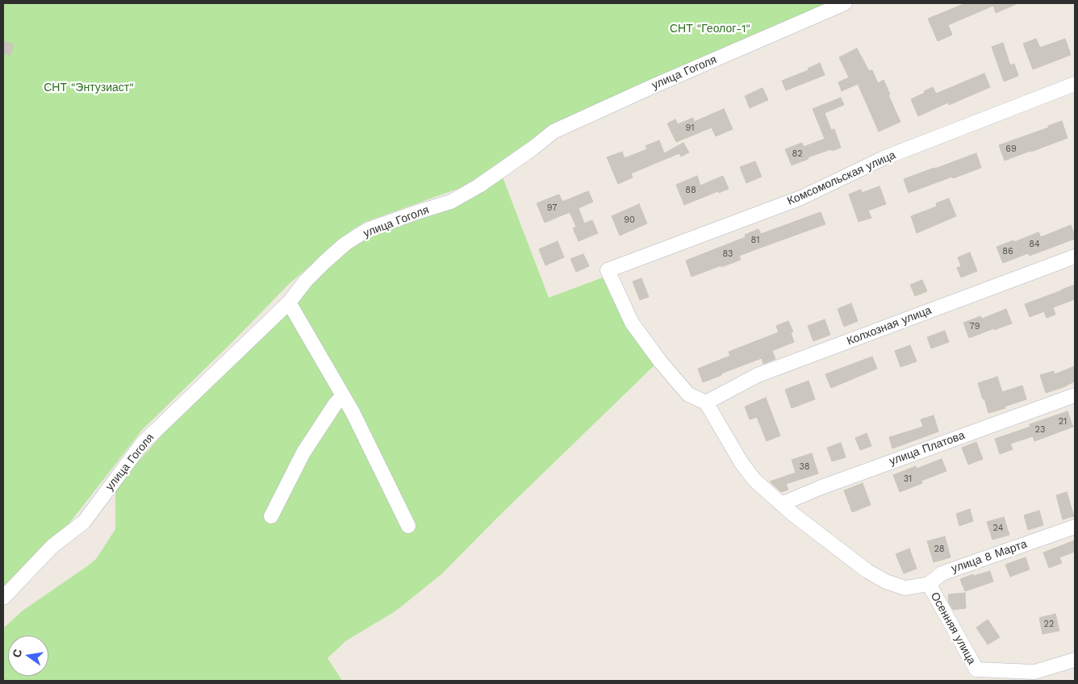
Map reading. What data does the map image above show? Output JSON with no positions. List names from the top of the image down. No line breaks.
{"streets":{"street":["улица Гоголя","Комсомольская улица","Колхозная улица","улица Платова","улица 8 Марта","Осенняя улица"]},"crossings":[["Комсомольская улица","Колхозная улица"],["улица Платова","улица 8 Марта"],["улица 8 Марта","Осенняя улица"]],"parks":["СНТ \"Геолог-1\"","СНТ \"Энтузиаст\""],"house_numbers":["91","69","82","88","97","90","81","84","86","83","79","21","23","38","31","24","28","22"],"north":"left"}
